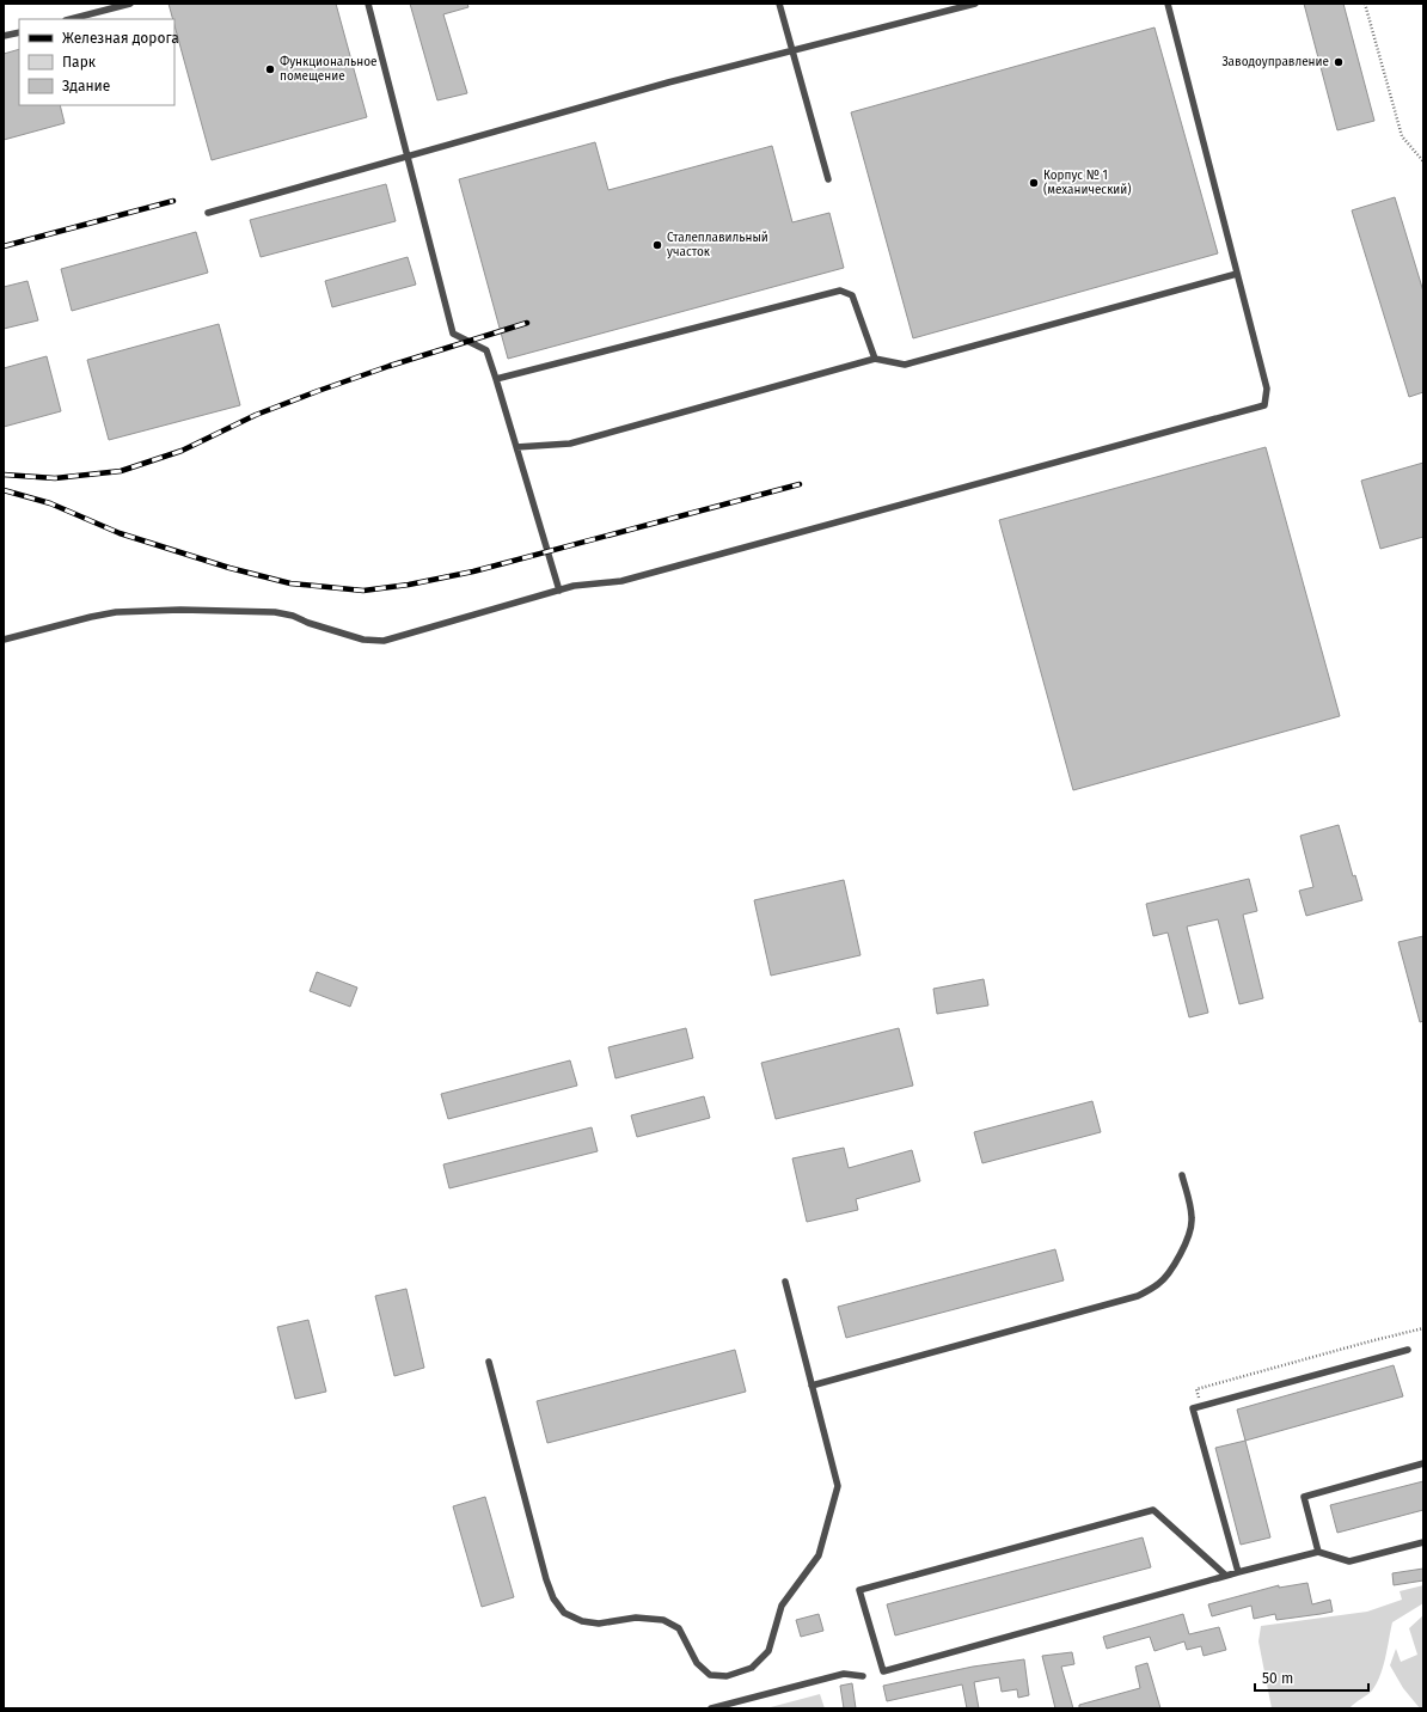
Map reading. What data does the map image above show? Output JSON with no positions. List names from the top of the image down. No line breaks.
{"places":["Заводоуправление","Функциональное помещение","Корпус № 1 (механический)","Сталеплавильный участок"],"legend":["Железная дорога","Парк","Здание"],"scale_bar":"50 m"}
